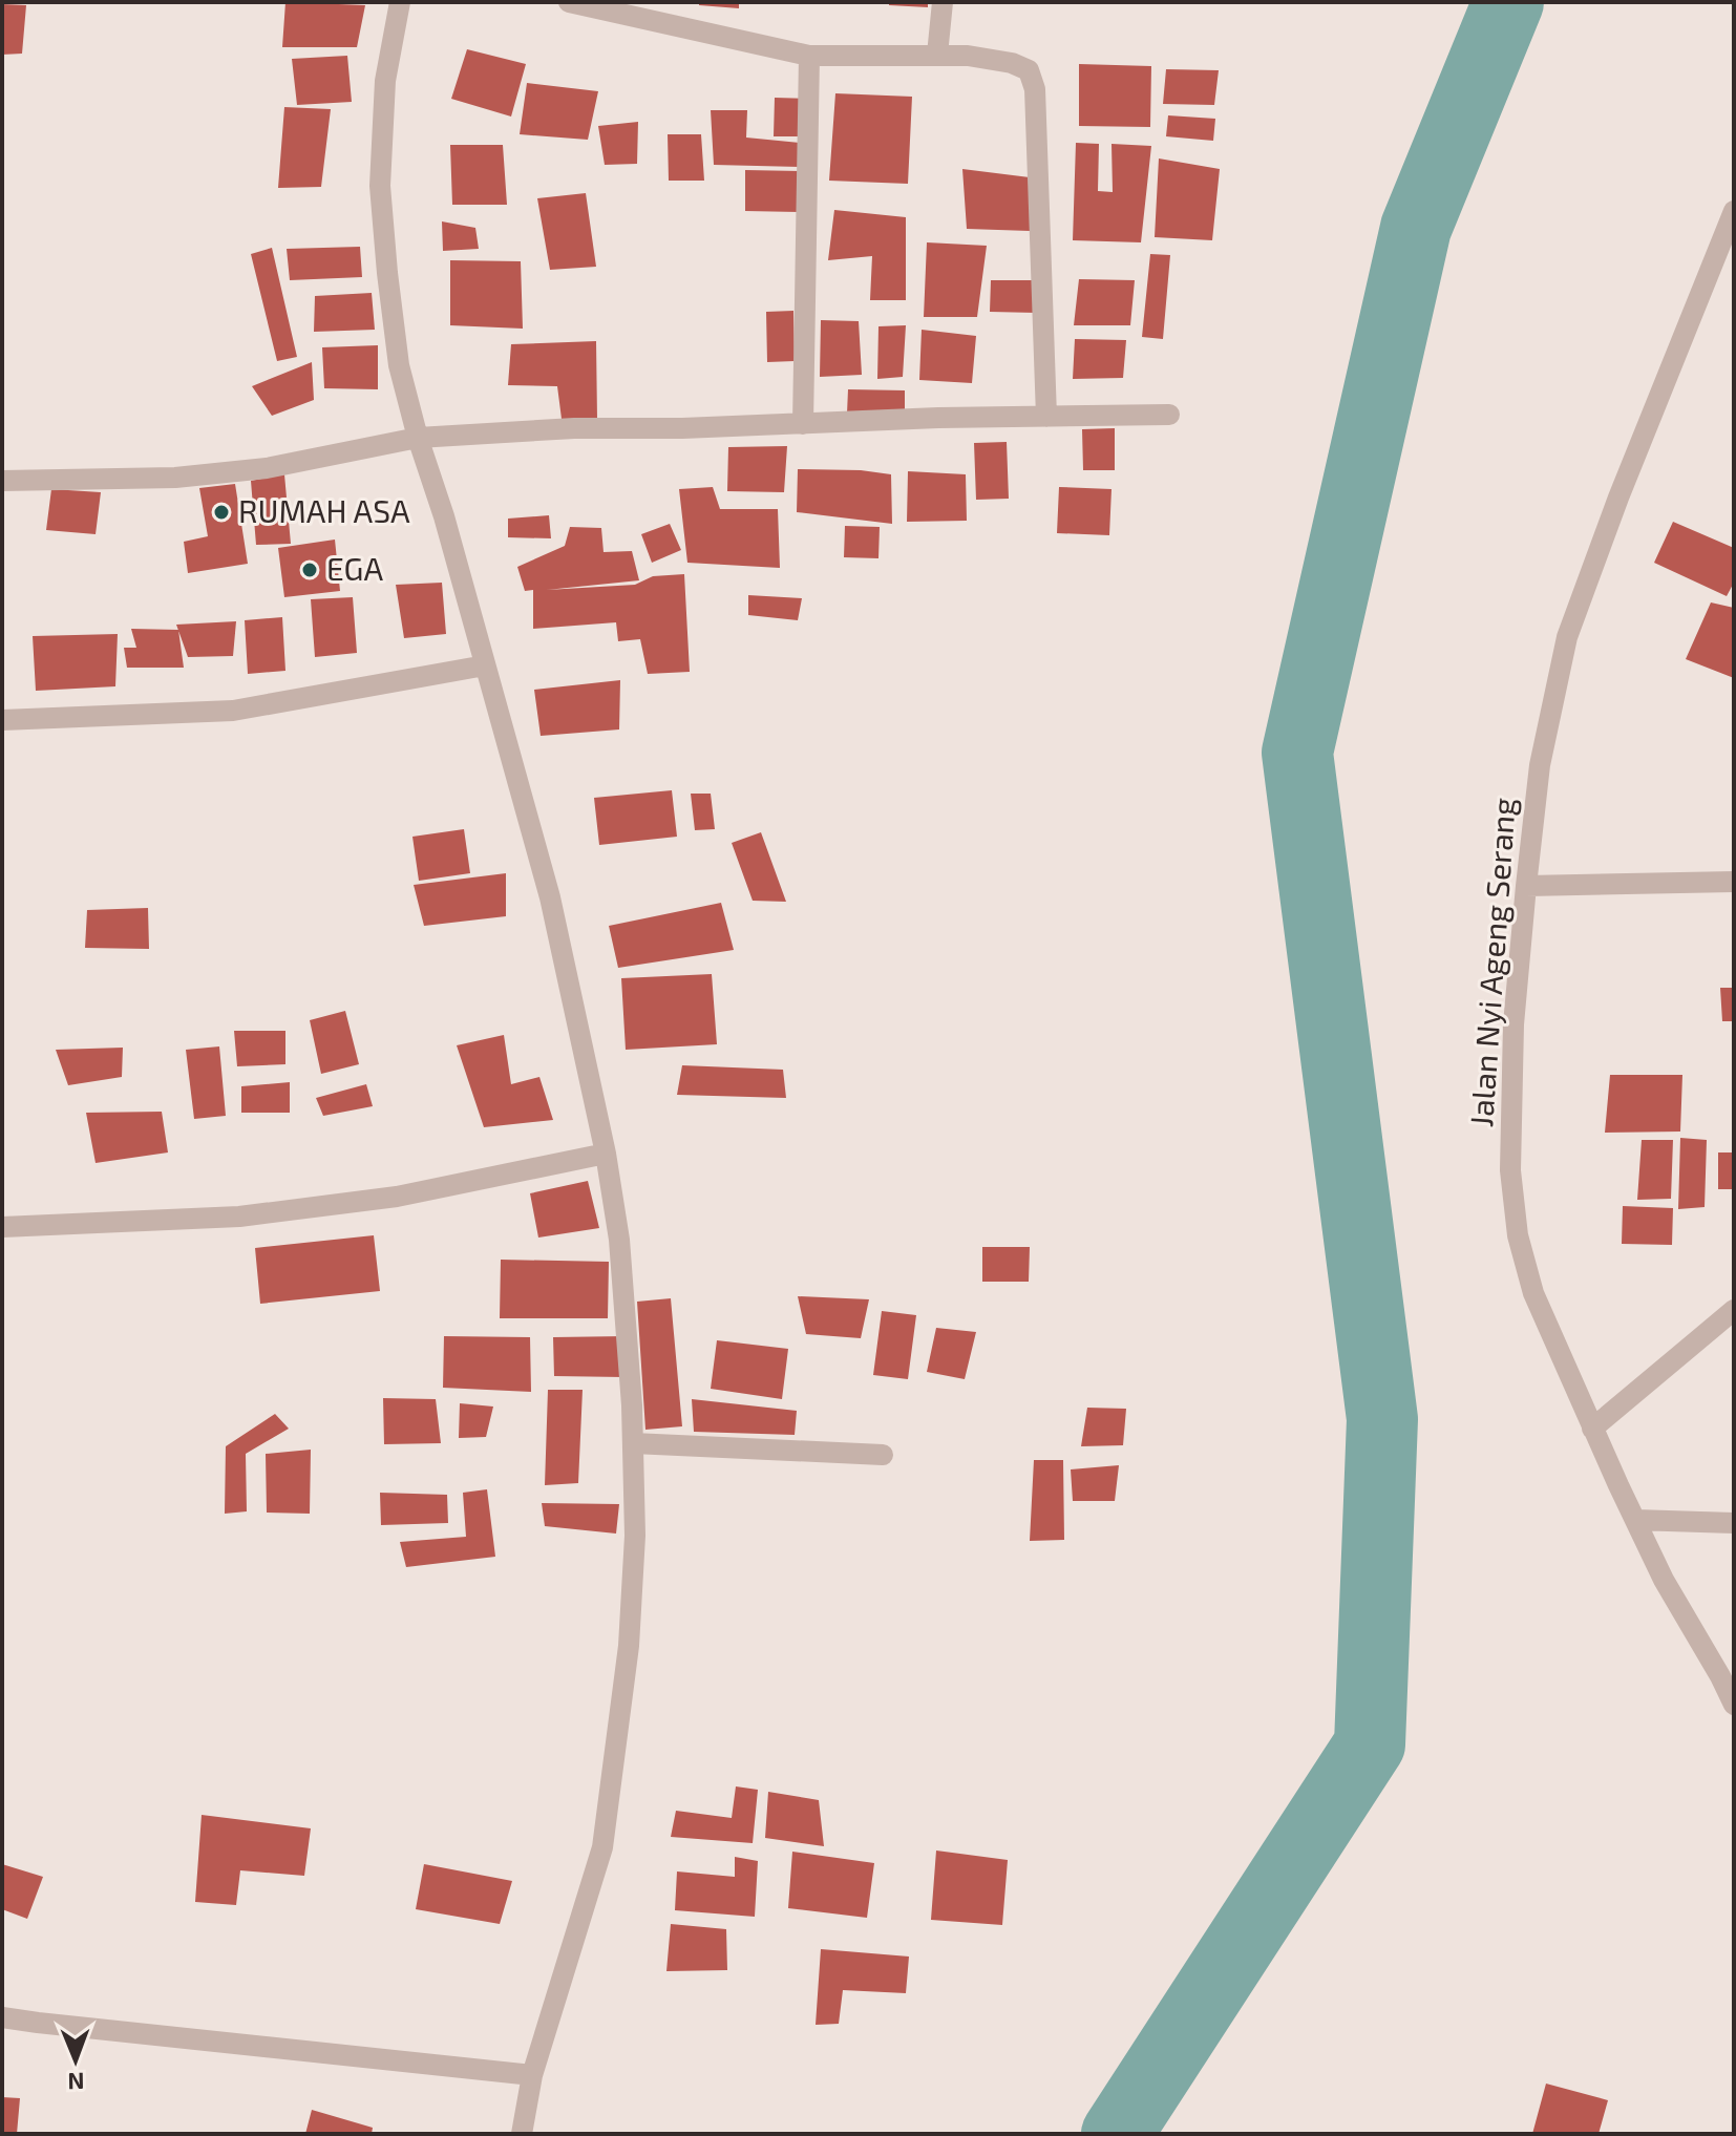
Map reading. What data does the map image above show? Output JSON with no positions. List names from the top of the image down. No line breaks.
{"streets":{"street":["Jalan Nyi Ageng Serang"]},"places":["RUMAH ASA","EGA"],"north":"bottom"}
